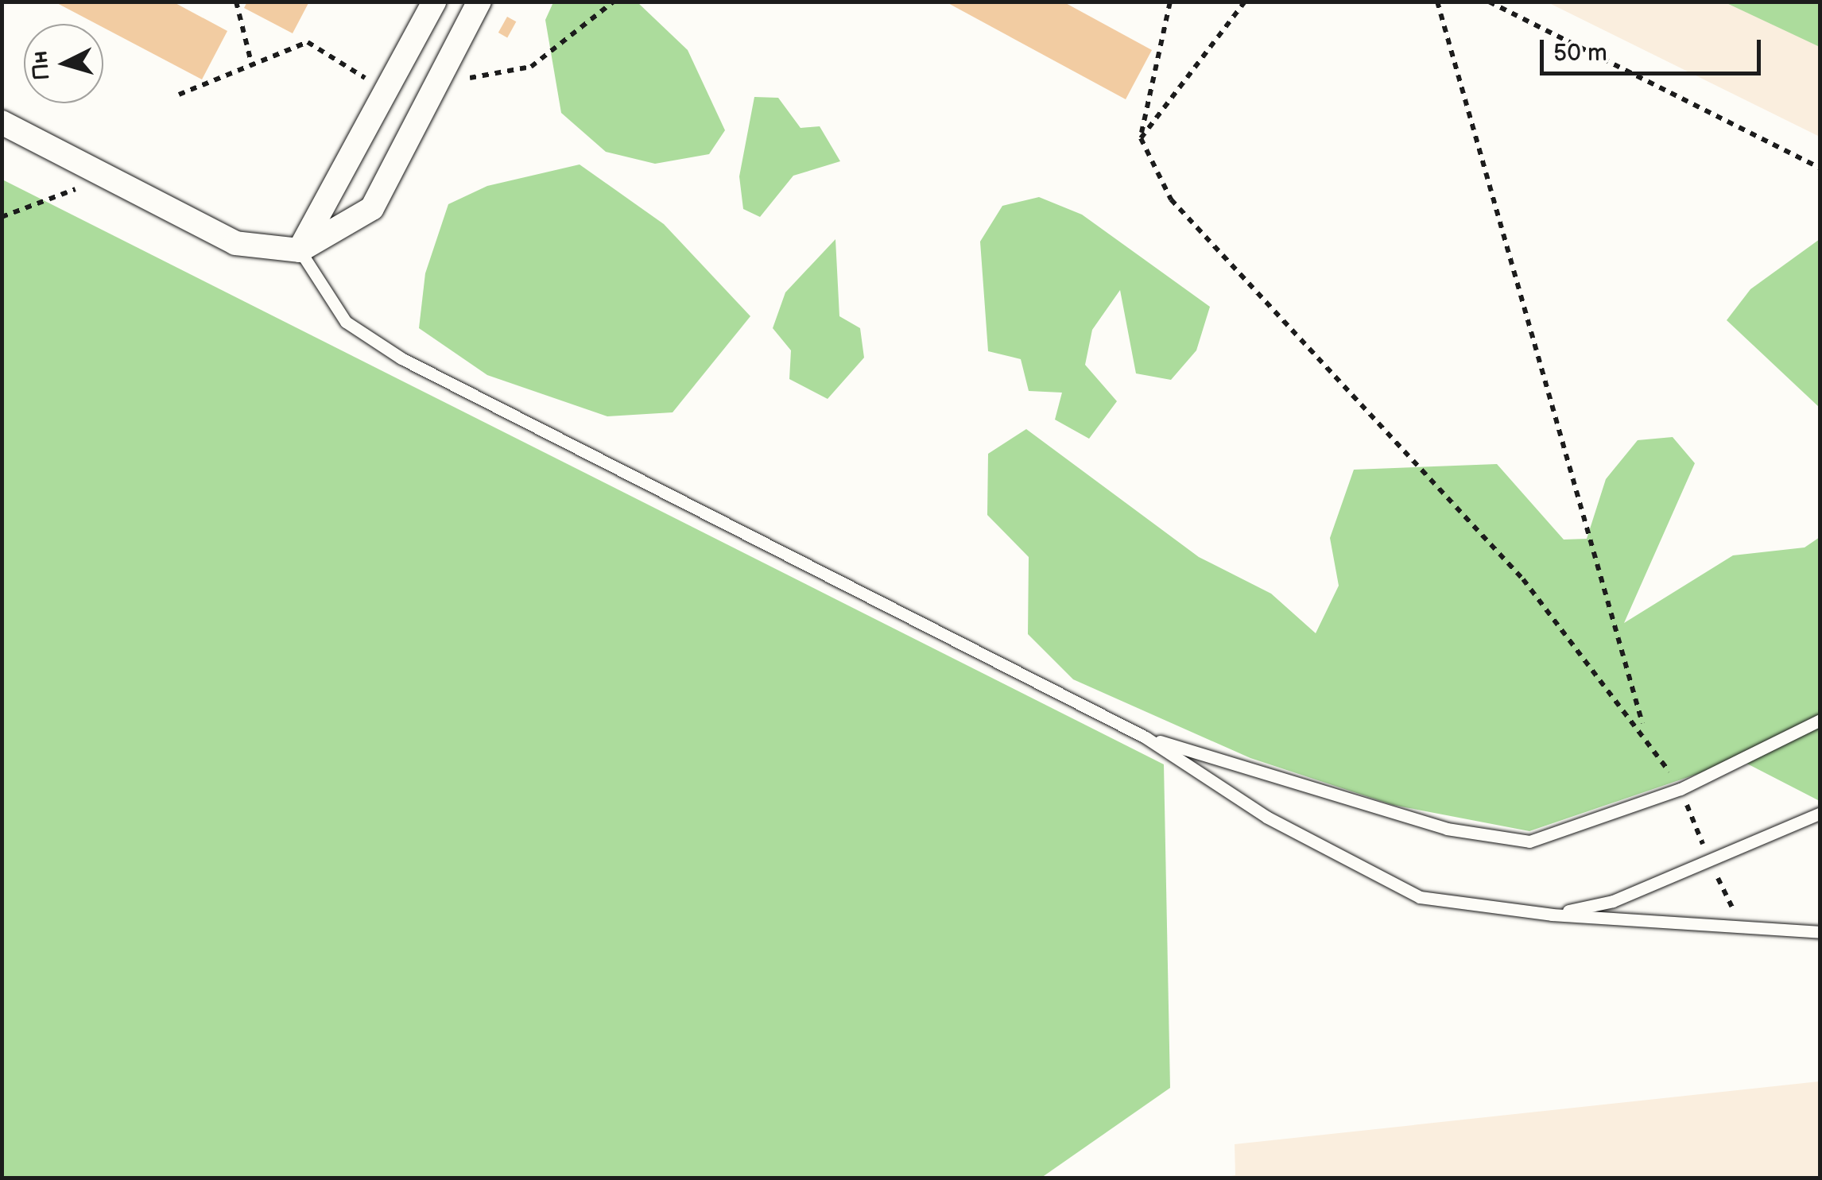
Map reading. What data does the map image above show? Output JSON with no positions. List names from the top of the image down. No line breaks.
{"scale_bar":"50 m","north":"left"}
